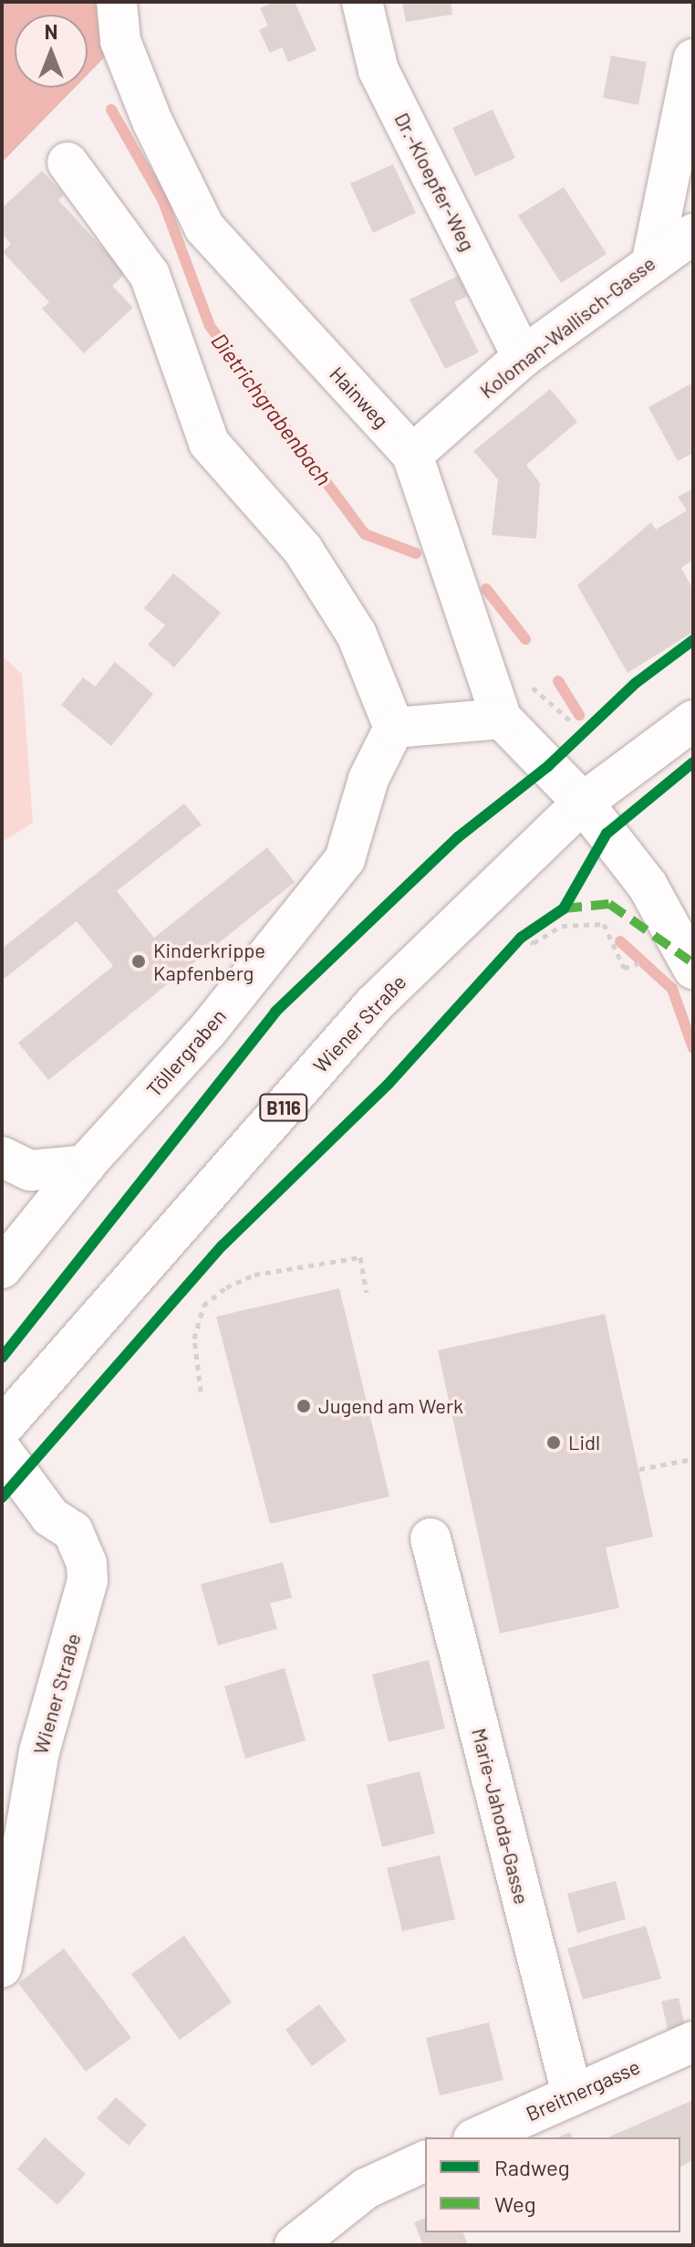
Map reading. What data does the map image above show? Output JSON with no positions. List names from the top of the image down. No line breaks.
{"streets":{"street":["Dr.-Kloepfer-Weg","Koloman-Wallisch-Gasse","Hainweg","Wiener Straße","Töllergraben","B116","Marie-Jahoda-Gasse","Breitnergasse"]},"crossings":[["Dr.-Kloepfer-Weg","Koloman-Wallisch-Gasse"],["Koloman-Wallisch-Gasse","Hainweg"],["Hainweg","Wiener Straße"],["Marie-Jahoda-Gasse","Breitnergasse"]],"water":["Dietrichgrabenbach"],"places":["Kinderkrippe Kapfenberg","Jugend am Werk","Lidl"],"legend":["Radweg","Weg"],"north":"top"}
